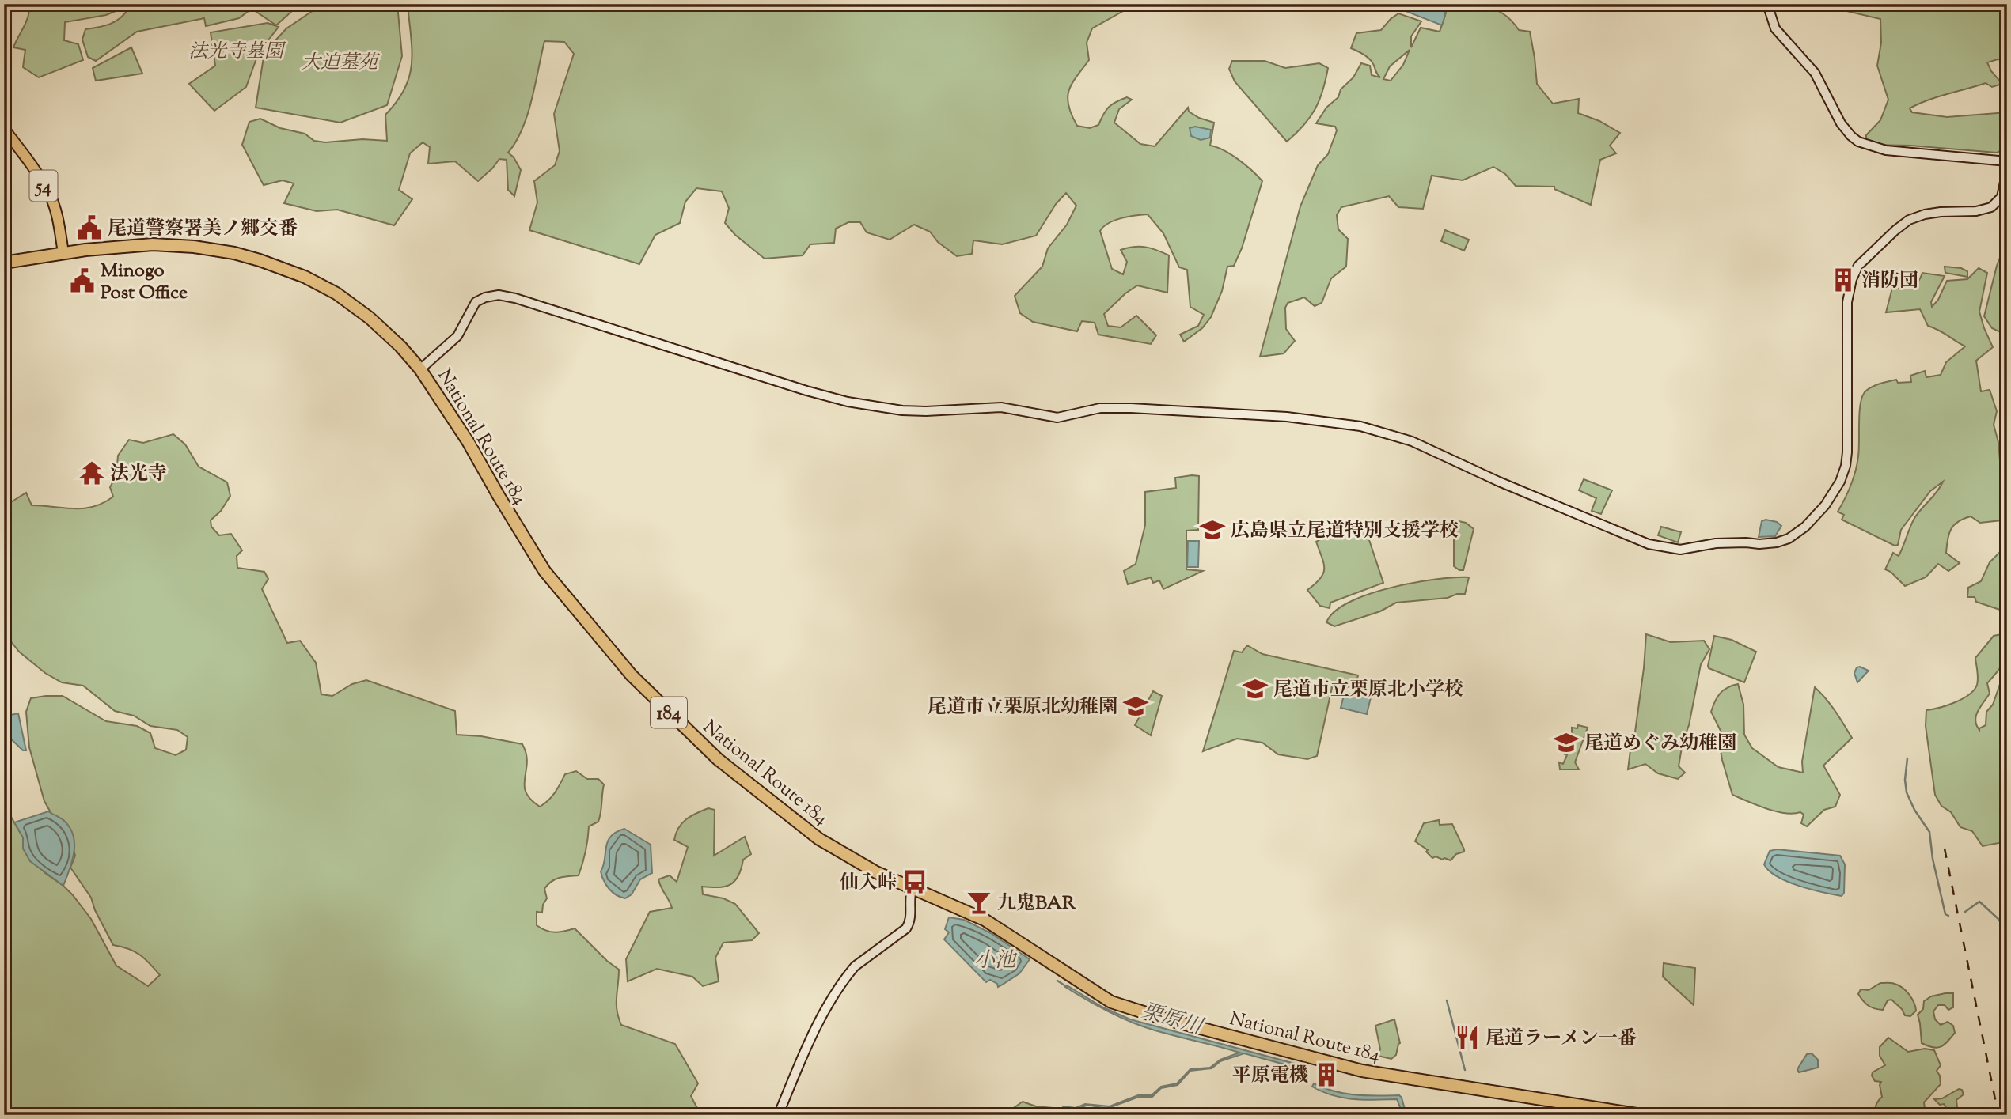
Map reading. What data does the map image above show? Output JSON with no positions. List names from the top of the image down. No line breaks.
{"streets":{"highway":["National Route 184","184"],"main road":["54"]},"crossings":[["54","National Route 184"]],"water":["小池","栗原川"],"parks":["法光寺墓園","大迫墓苑"],"places":{"public building":["尾道警察署美ノ郷交番","Minogo Post Office"],"building":["消防団","平原電機"],"temple":["法光寺"],"school or university":["広島県立尾道特別支援学校","尾道市立栗原北小学校","尾道市立栗原北幼稚園","尾道めぐみ幼稚園"],"bus stop":["仙入峠"],"bar":["九鬼BAR"],"restaurant":["尾道ラーメン一番"]}}
